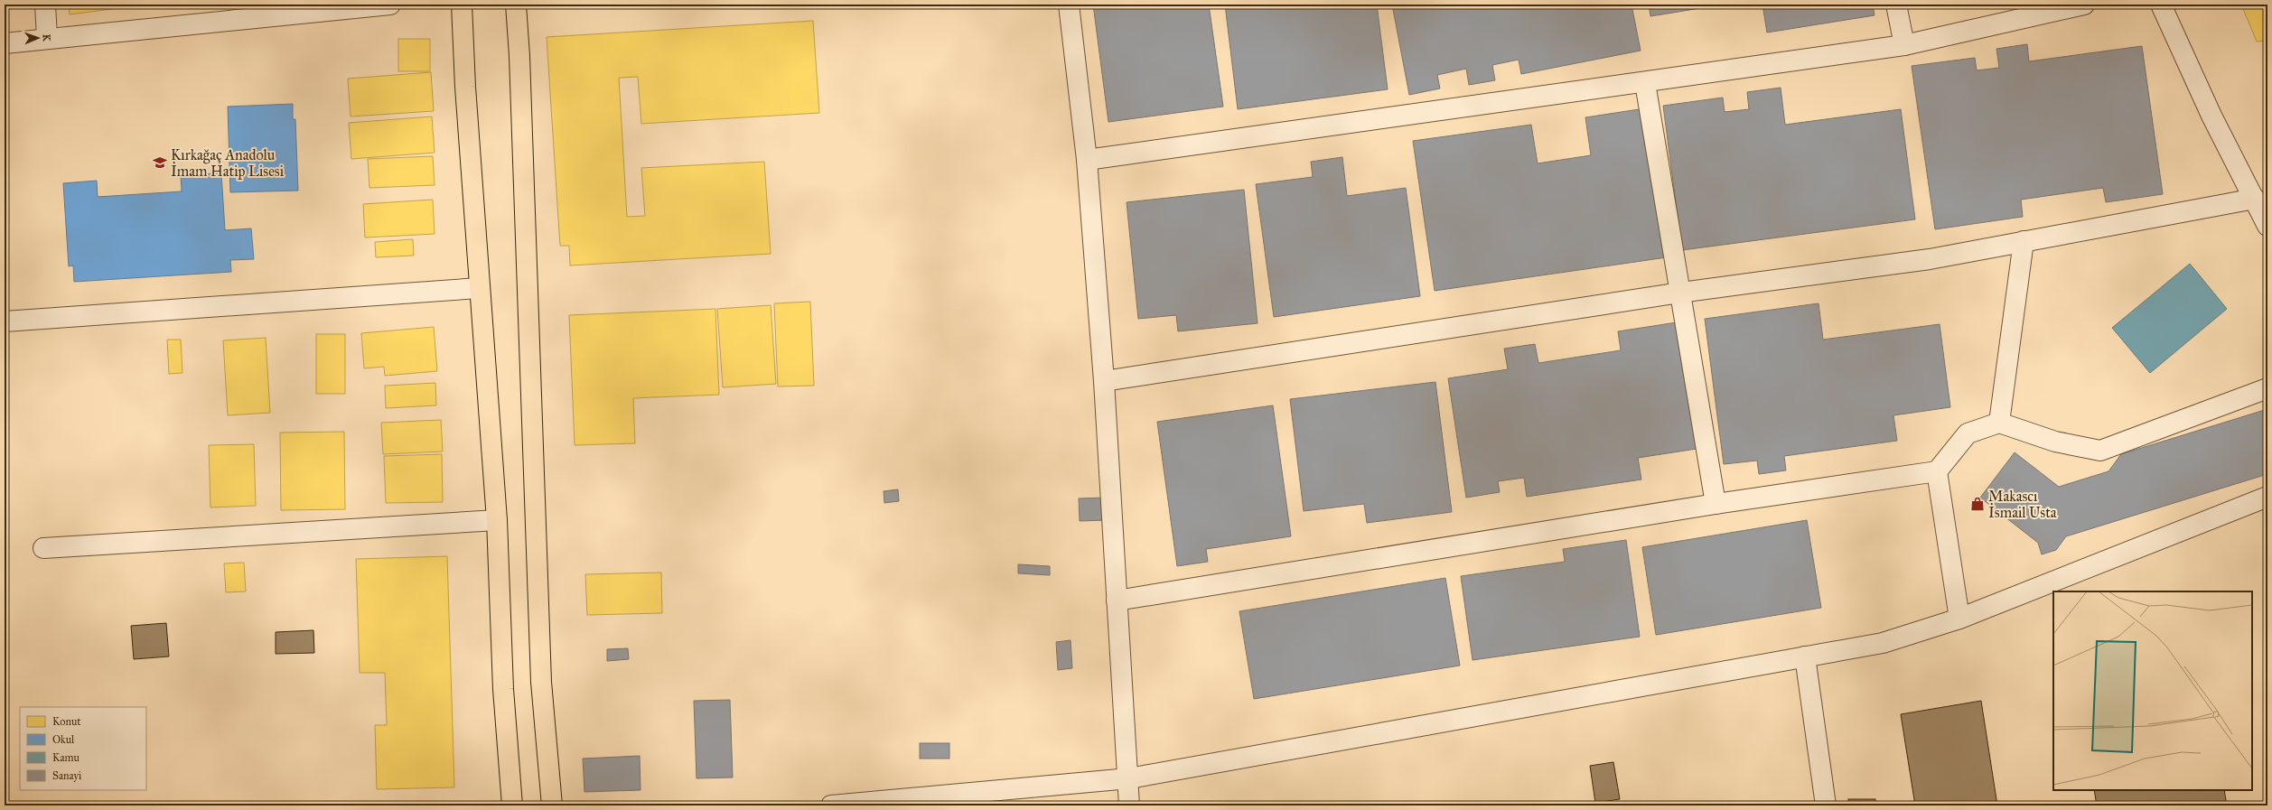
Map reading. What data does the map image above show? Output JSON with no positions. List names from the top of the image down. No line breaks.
{"places":{"school or university":["Kırkağaç Anadolu İmam Hatip Lisesi"],"shop":["Makascı İsmail Usta"]},"legend":["Konut","Okul","Kamu","Sanayi"],"north":"right"}
